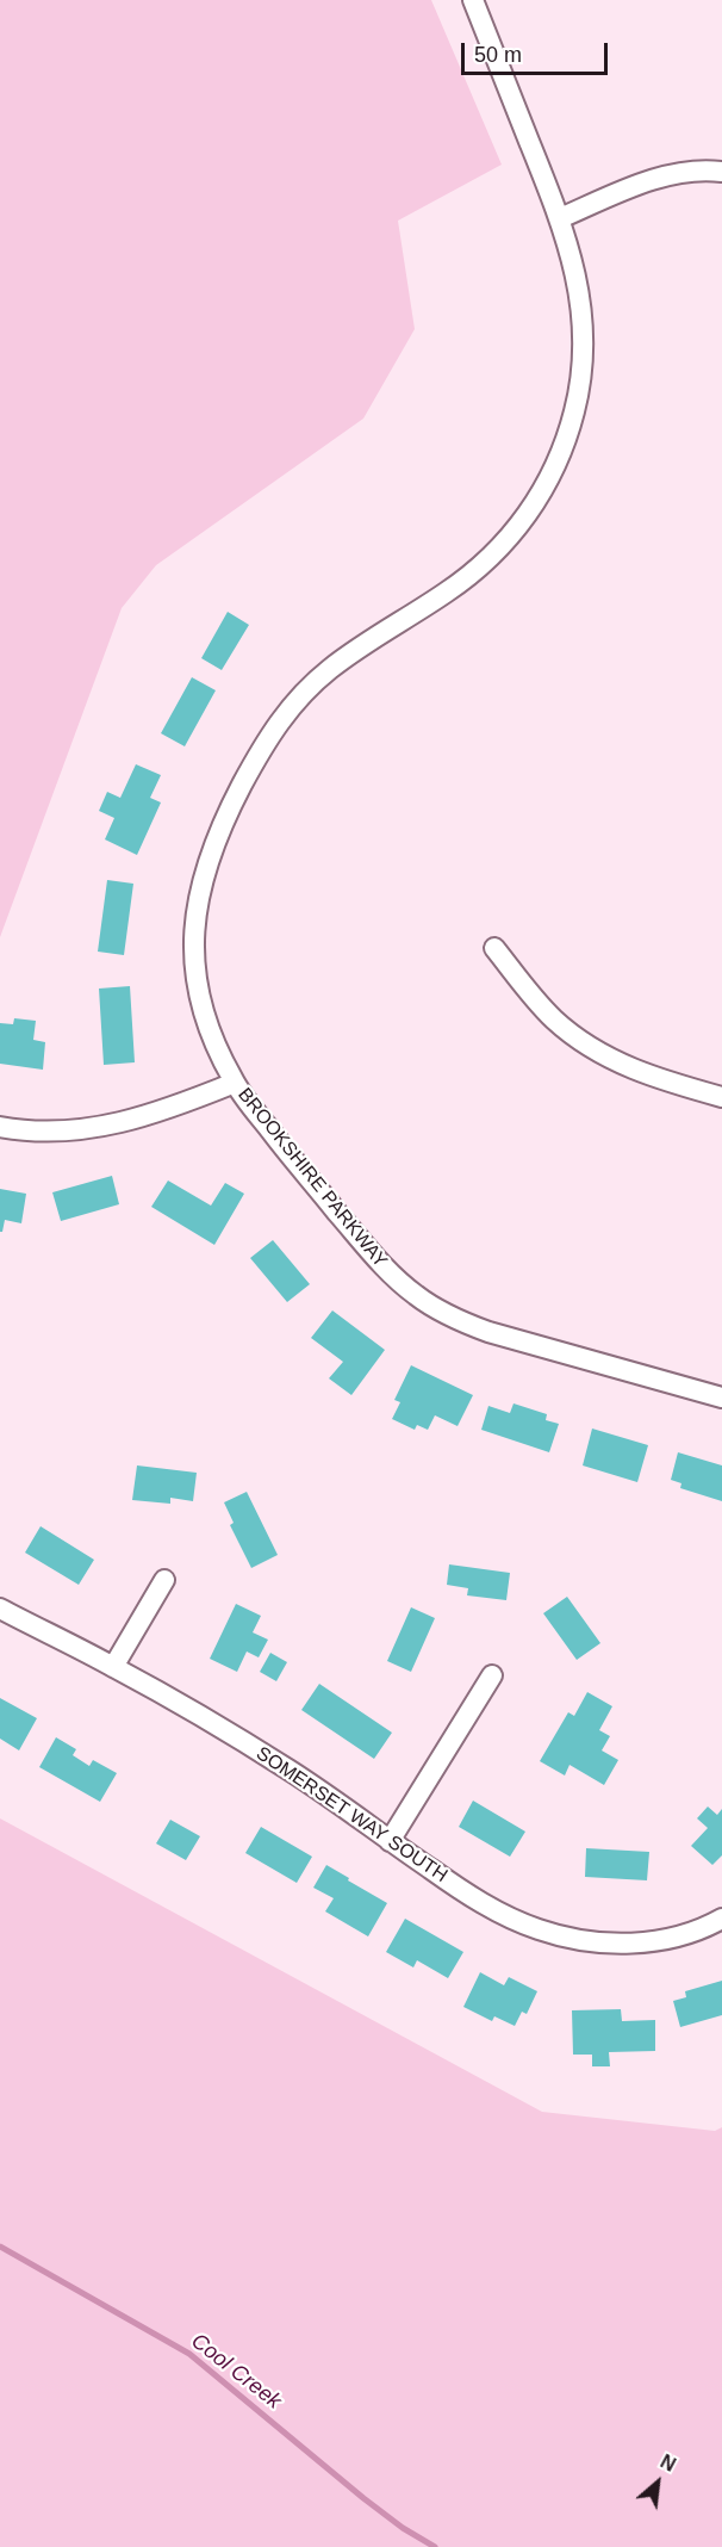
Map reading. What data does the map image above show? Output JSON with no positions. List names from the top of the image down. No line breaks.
{"streets":{"street":["BROOKSHIRE PARKWAY","SOMERSET WAY SOUTH"]},"water":["Cool Creek"],"scale_bar":"50 m","north":"top right"}
